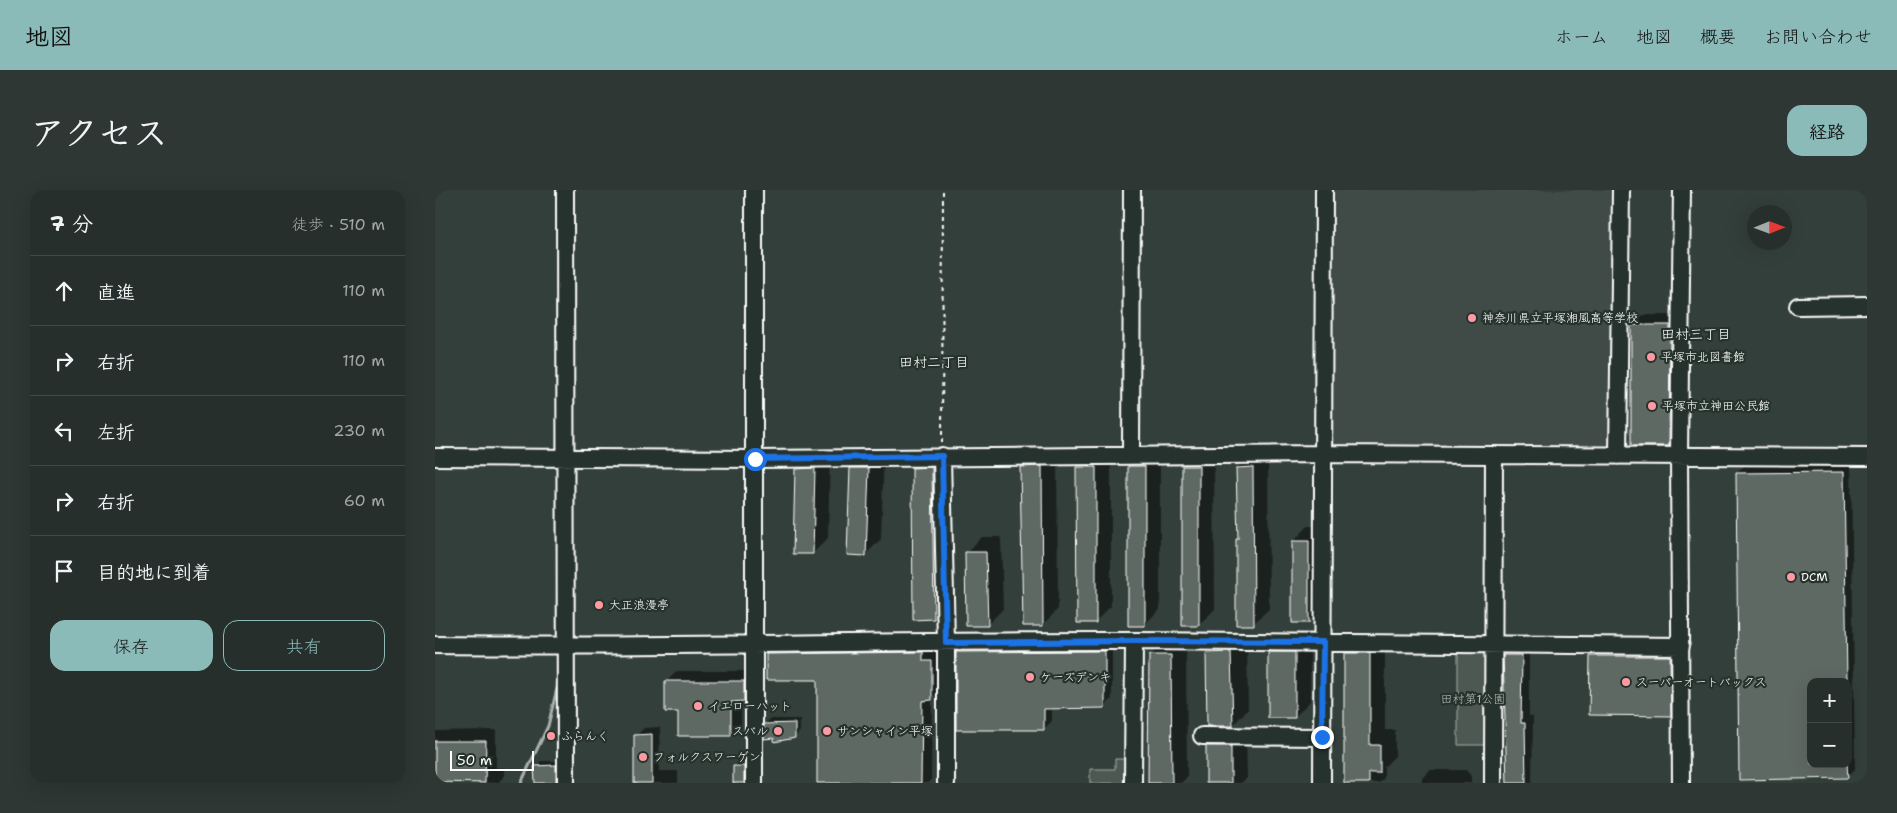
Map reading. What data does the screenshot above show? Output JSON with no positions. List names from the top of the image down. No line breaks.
{"districts":["田村三丁目","田村二丁目"],"parks":["田村第1公園"],"places":["神奈川県立平塚湘風高等学校","平塚市北図書館","平塚市立神田公民館","DCM","大正浪漫亭","ケーズデンキ","スーパーオートバックス","イエローハット","スバル","サンシャイン平塚","ふらんく","フォルクスワーゲン"],"scale_bar":"50 m","north":"right","page":{"header":"地図","nav":["ホーム","地図","概要","お問い合わせ"],"title":"アクセス","buttons":["経路",["保存","共有"]],"heading":["7 分","徒歩 · 510 m"],"list":[["直進","110 m"],["右折","110 m"],["左折","230 m"],["右折","60 m"],"目的地に到着"],"map_buttons":["+","−"],"scale":"50 m"}}
